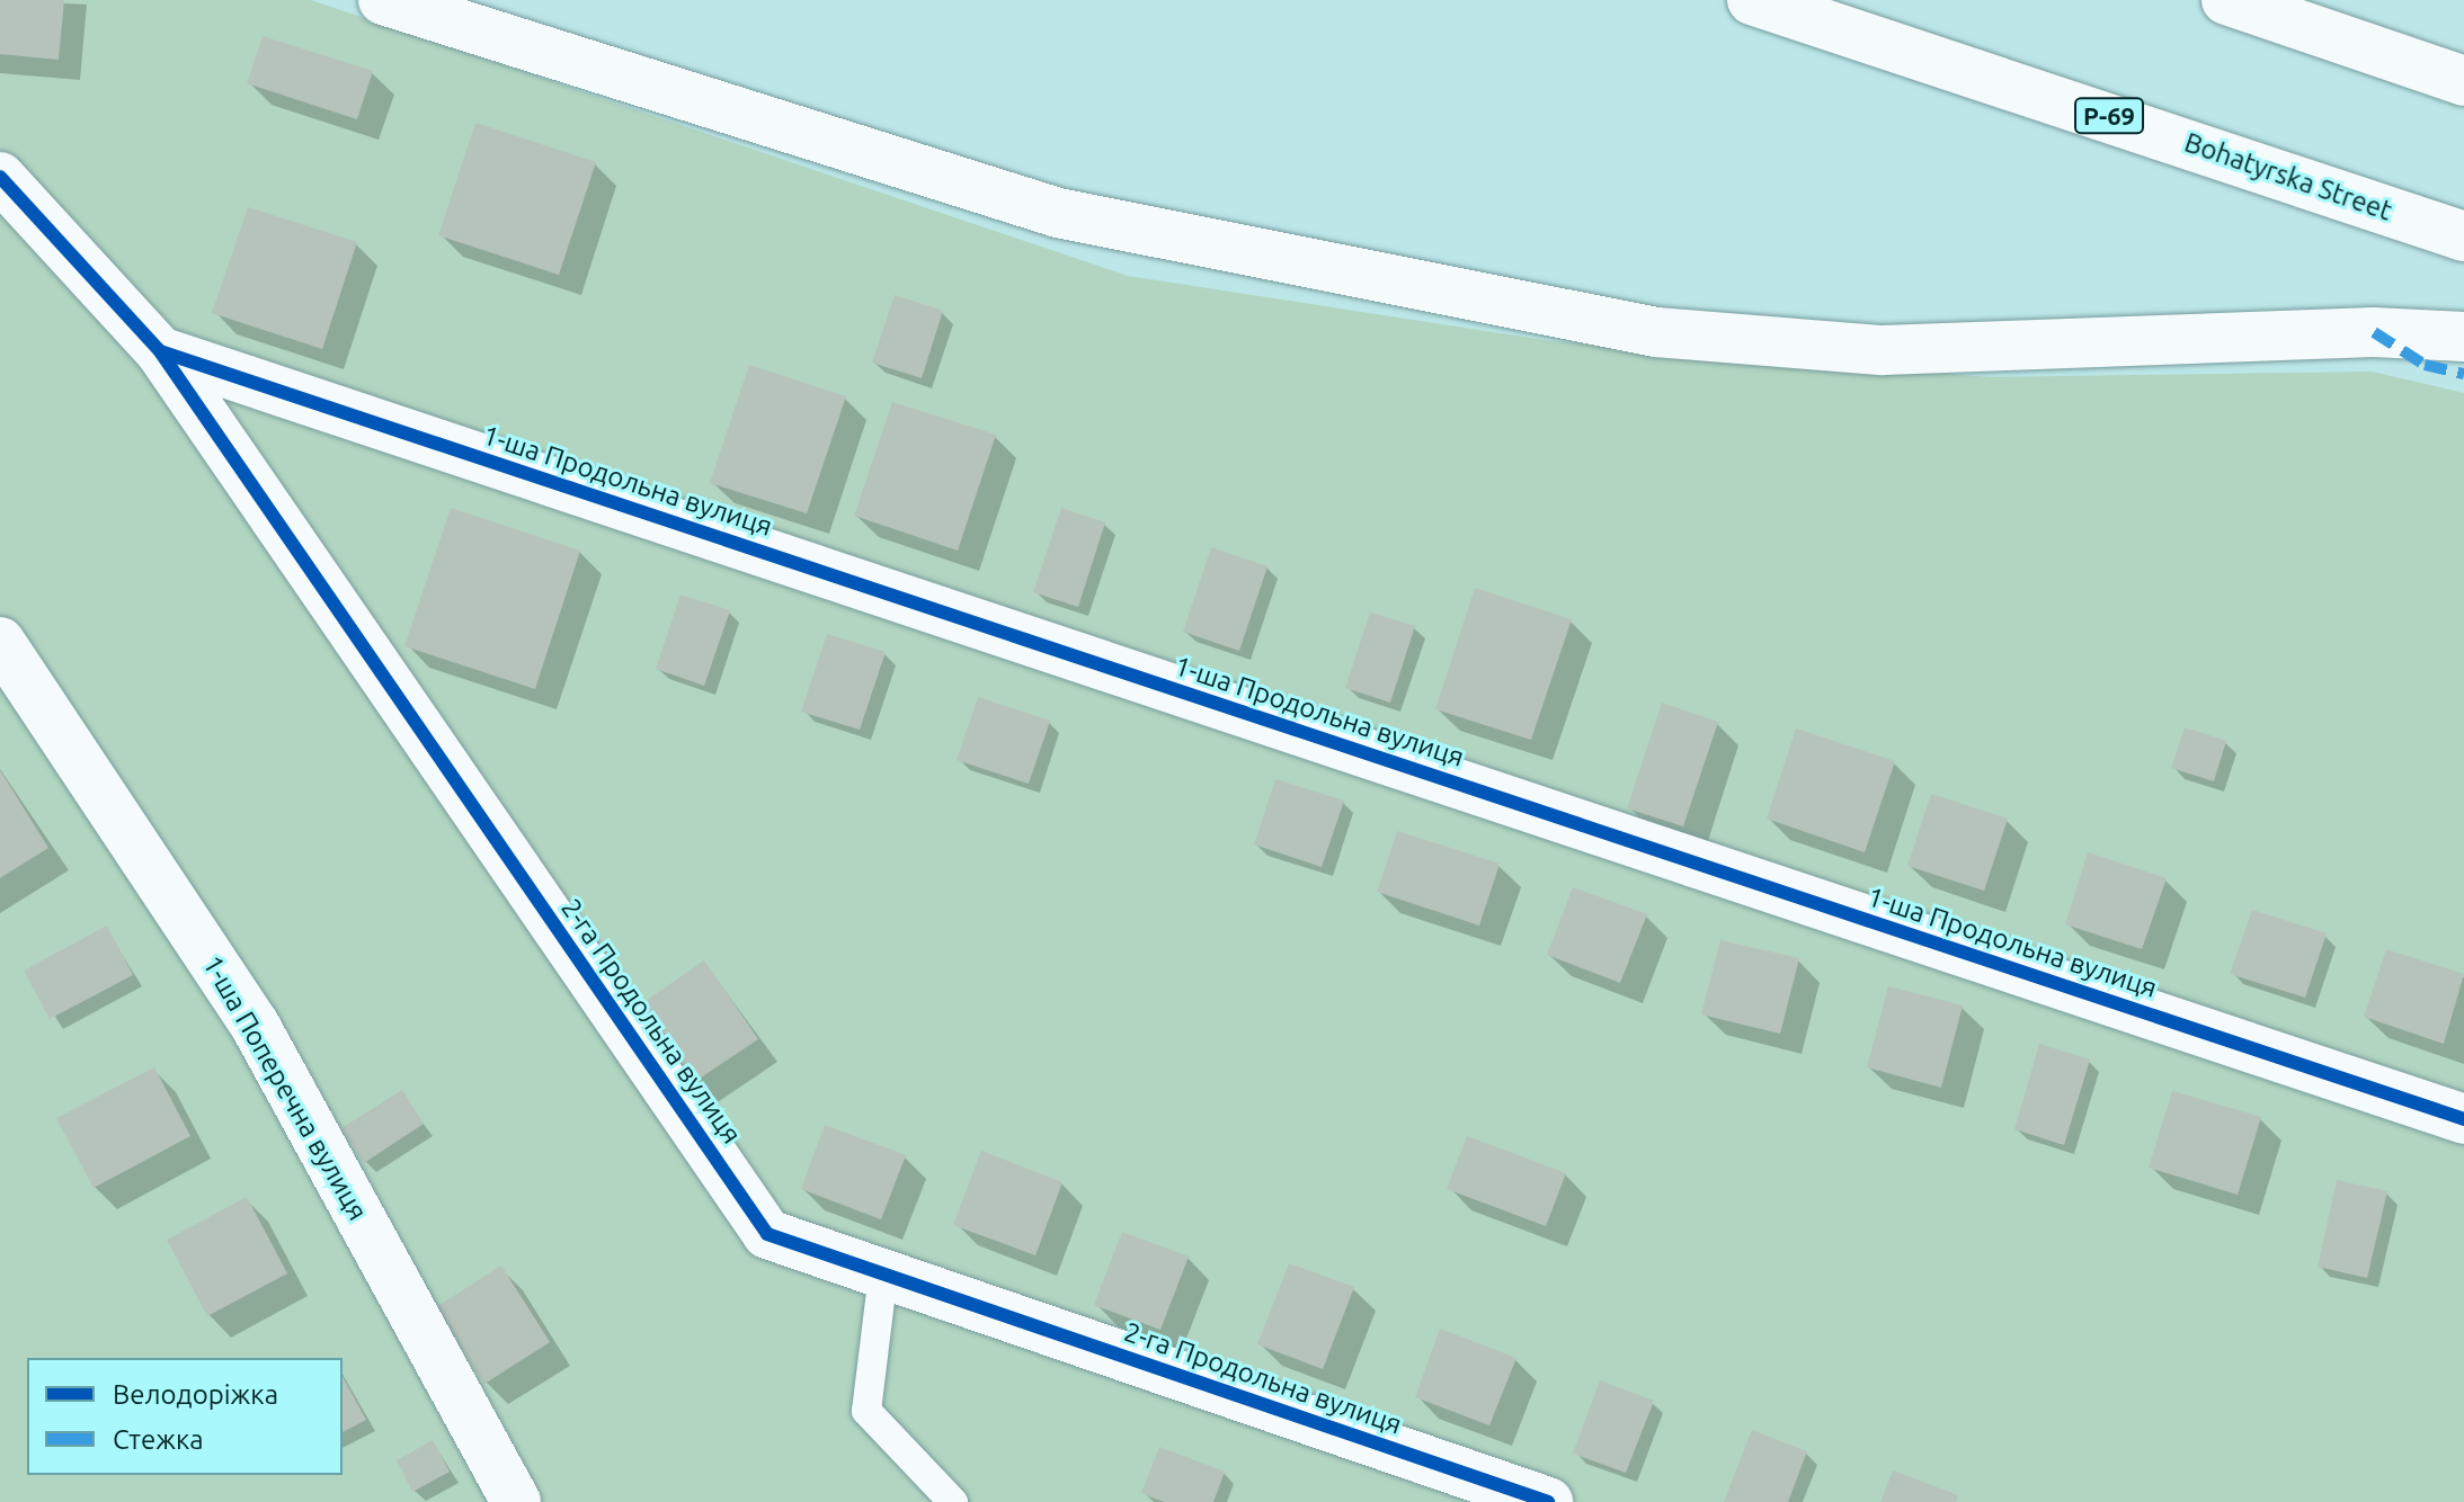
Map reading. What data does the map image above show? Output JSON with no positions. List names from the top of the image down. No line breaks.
{"streets":{"street":["Р-69","Bohatyrska Street","1-ша Продольна вулиця","2-га Продольна вулиця","1-ша Поперечна вулиця"]},"crossings":[["1-ша Продольна вулиця","2-га Продольна вулиця"]],"legend":["Велодоріжка","Стежка"]}
